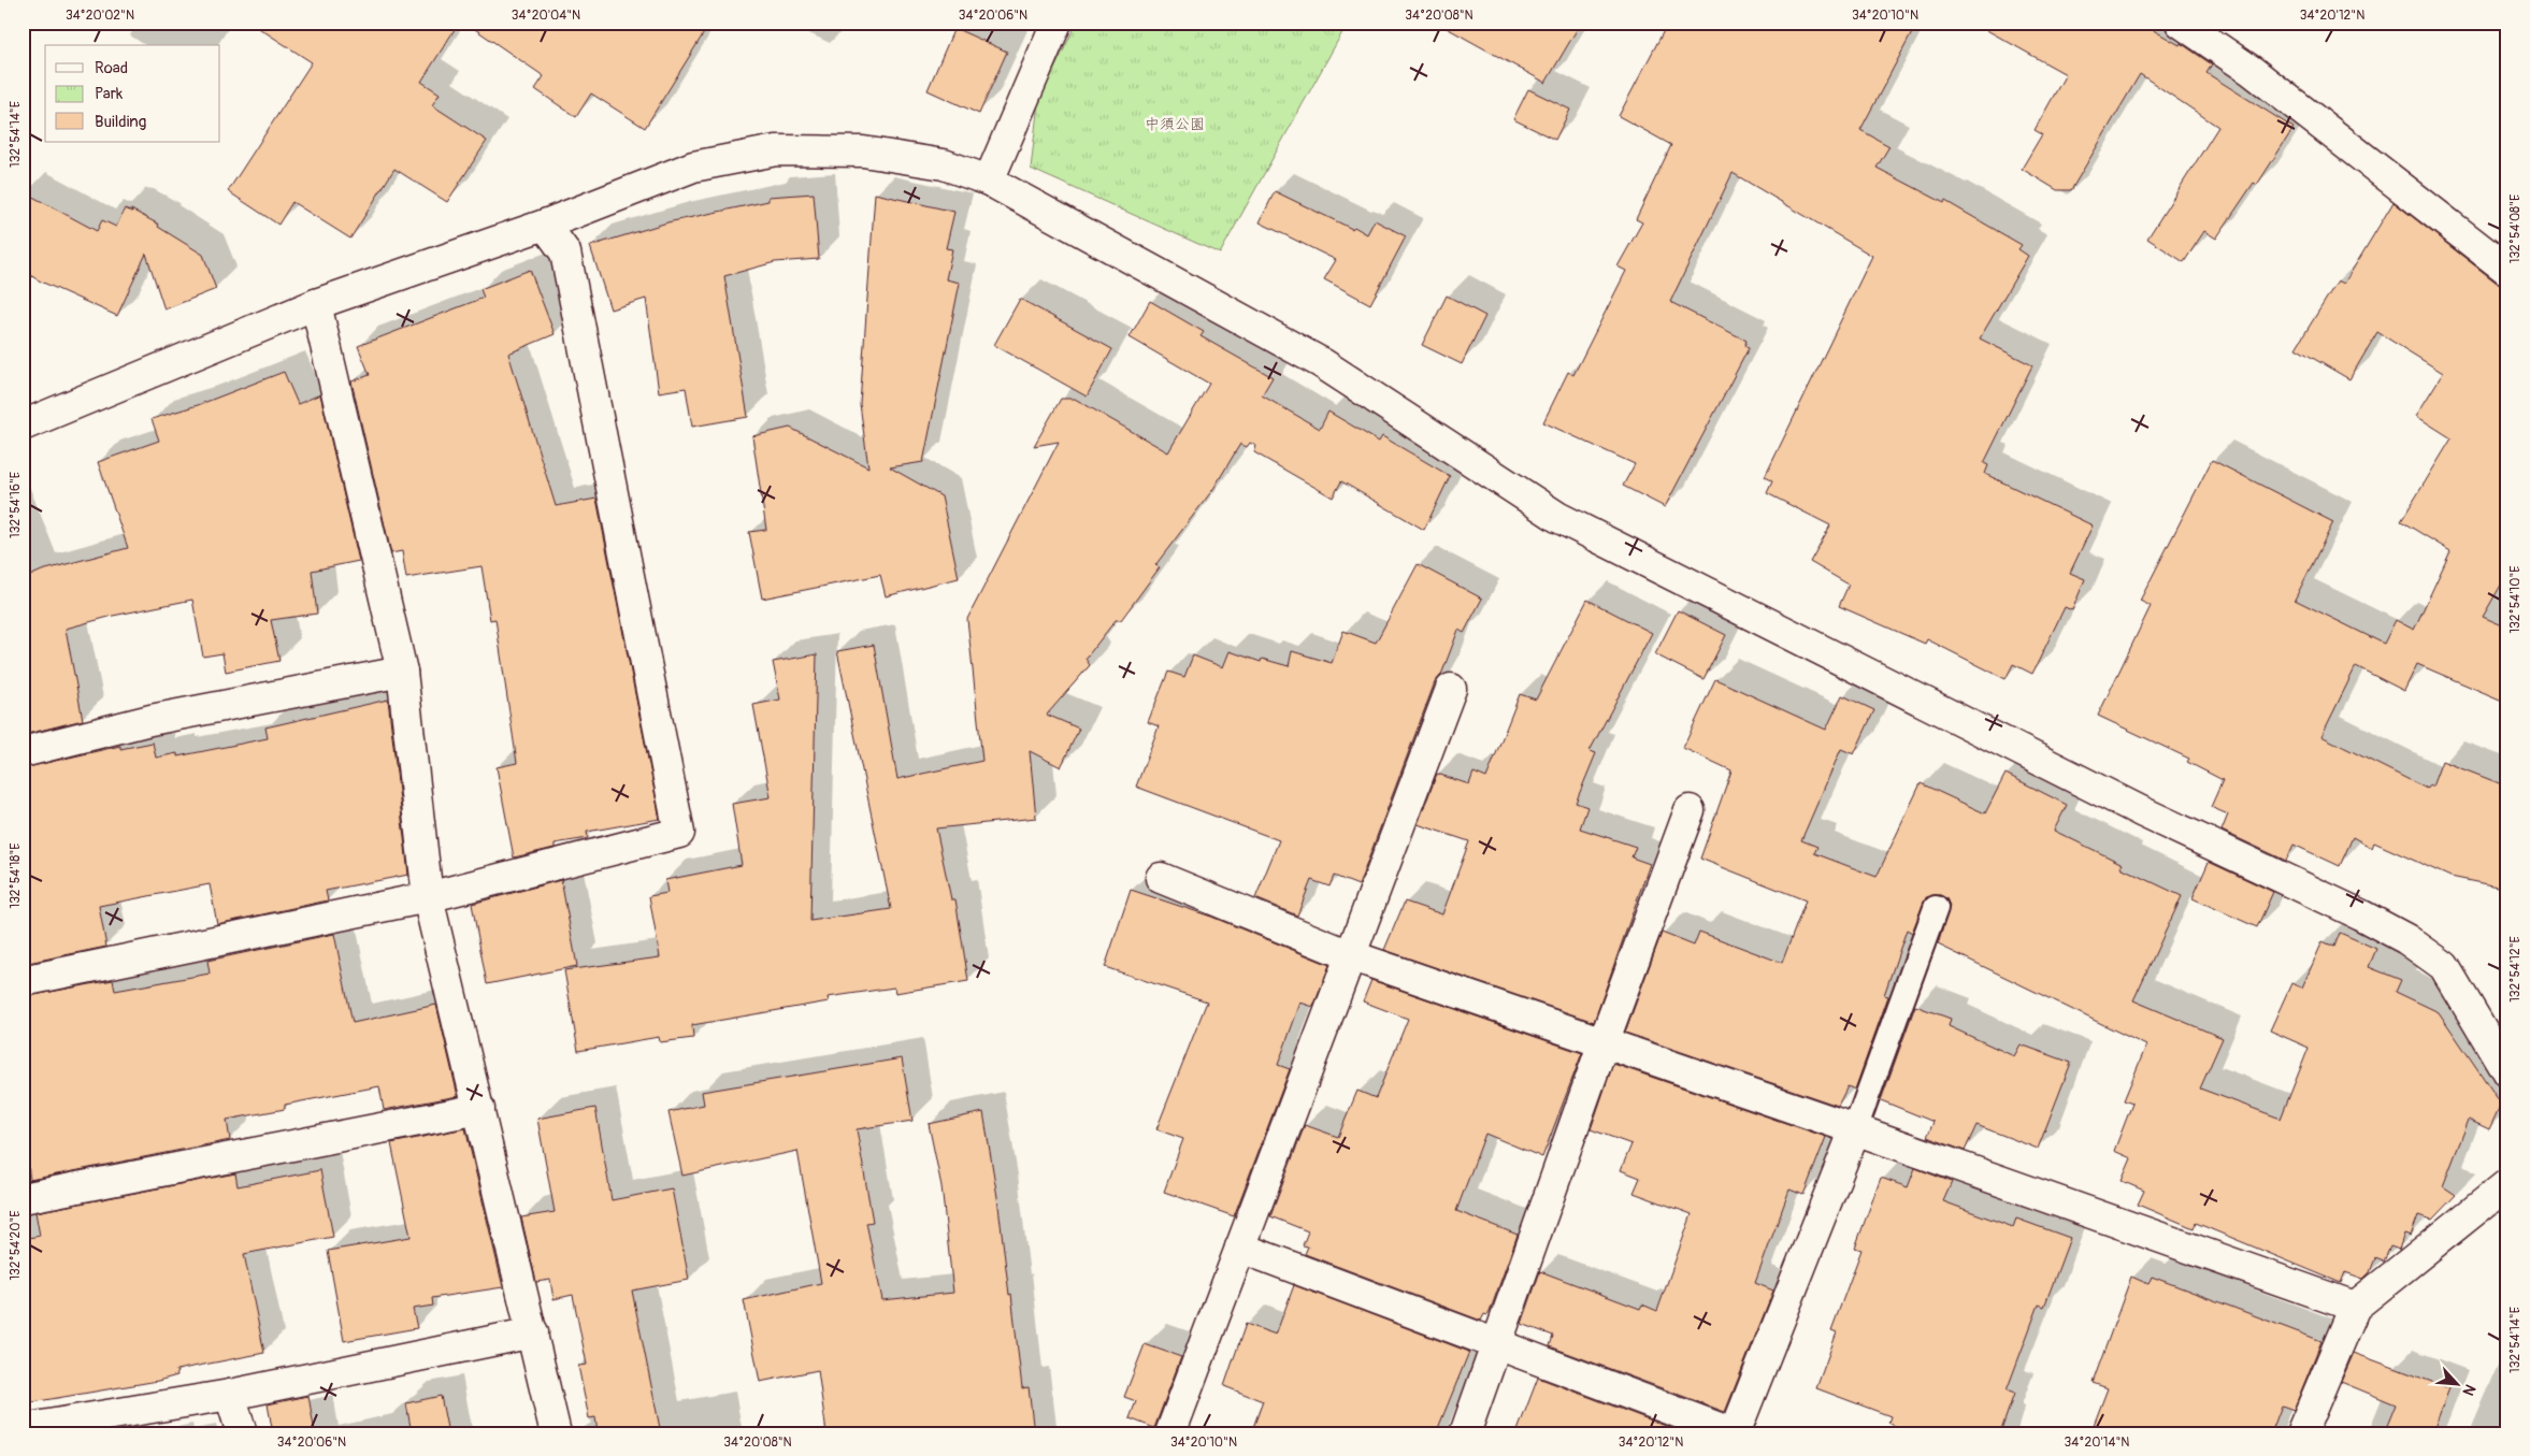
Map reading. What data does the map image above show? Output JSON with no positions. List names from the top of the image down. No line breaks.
{"parks":["中須公園"],"legend":["Road","Park","Building"],"north":"bottom right","coordinates":["34°20'02\"N","34°20'04\"N","34°20'06\"N","34°20'08\"N","34°20'10\"N","34°20'12\"N","132°54'14\"E","132°54'08\"E","132°54'16\"E","132°54'10\"E","132°54'18\"E","132°54'12\"E","132°54'20\"E","34°20'14\"N"]}
